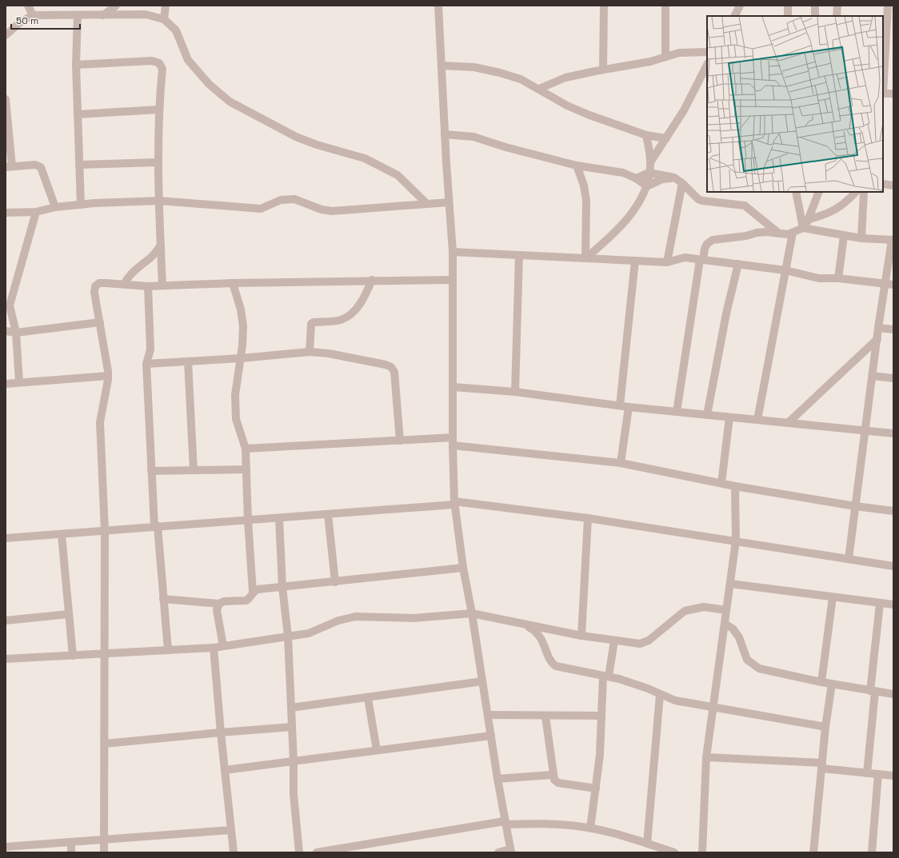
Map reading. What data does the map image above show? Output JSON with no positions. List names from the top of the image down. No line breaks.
{"scale_bar":"50 m"}
